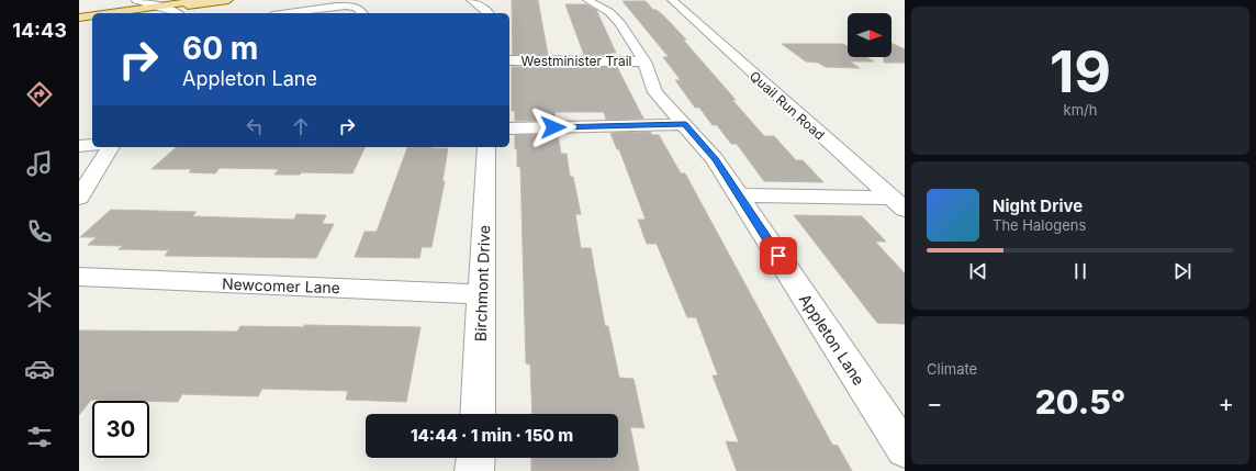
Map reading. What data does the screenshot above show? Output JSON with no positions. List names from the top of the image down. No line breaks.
{"streets":{"street":["Westminister Trail","Quail Run Road","Birchmont Drive","Newcomer Lane","Appleton Lane"]},"crossings":[["Westminister Trail","Appleton Lane"],["Birchmont Drive","Newcomer Lane"]],"north":"right","page":{"tabs":"14:43","tile":[["19","km/h"],"Climate"],"turn":["60 m","Appleton Lane"],"song":["Night Drive","The Halogens"],"heat":["−","20.5°","+"],"limit":"30","trip":"14:44 · 1 min · 150 m"}}
